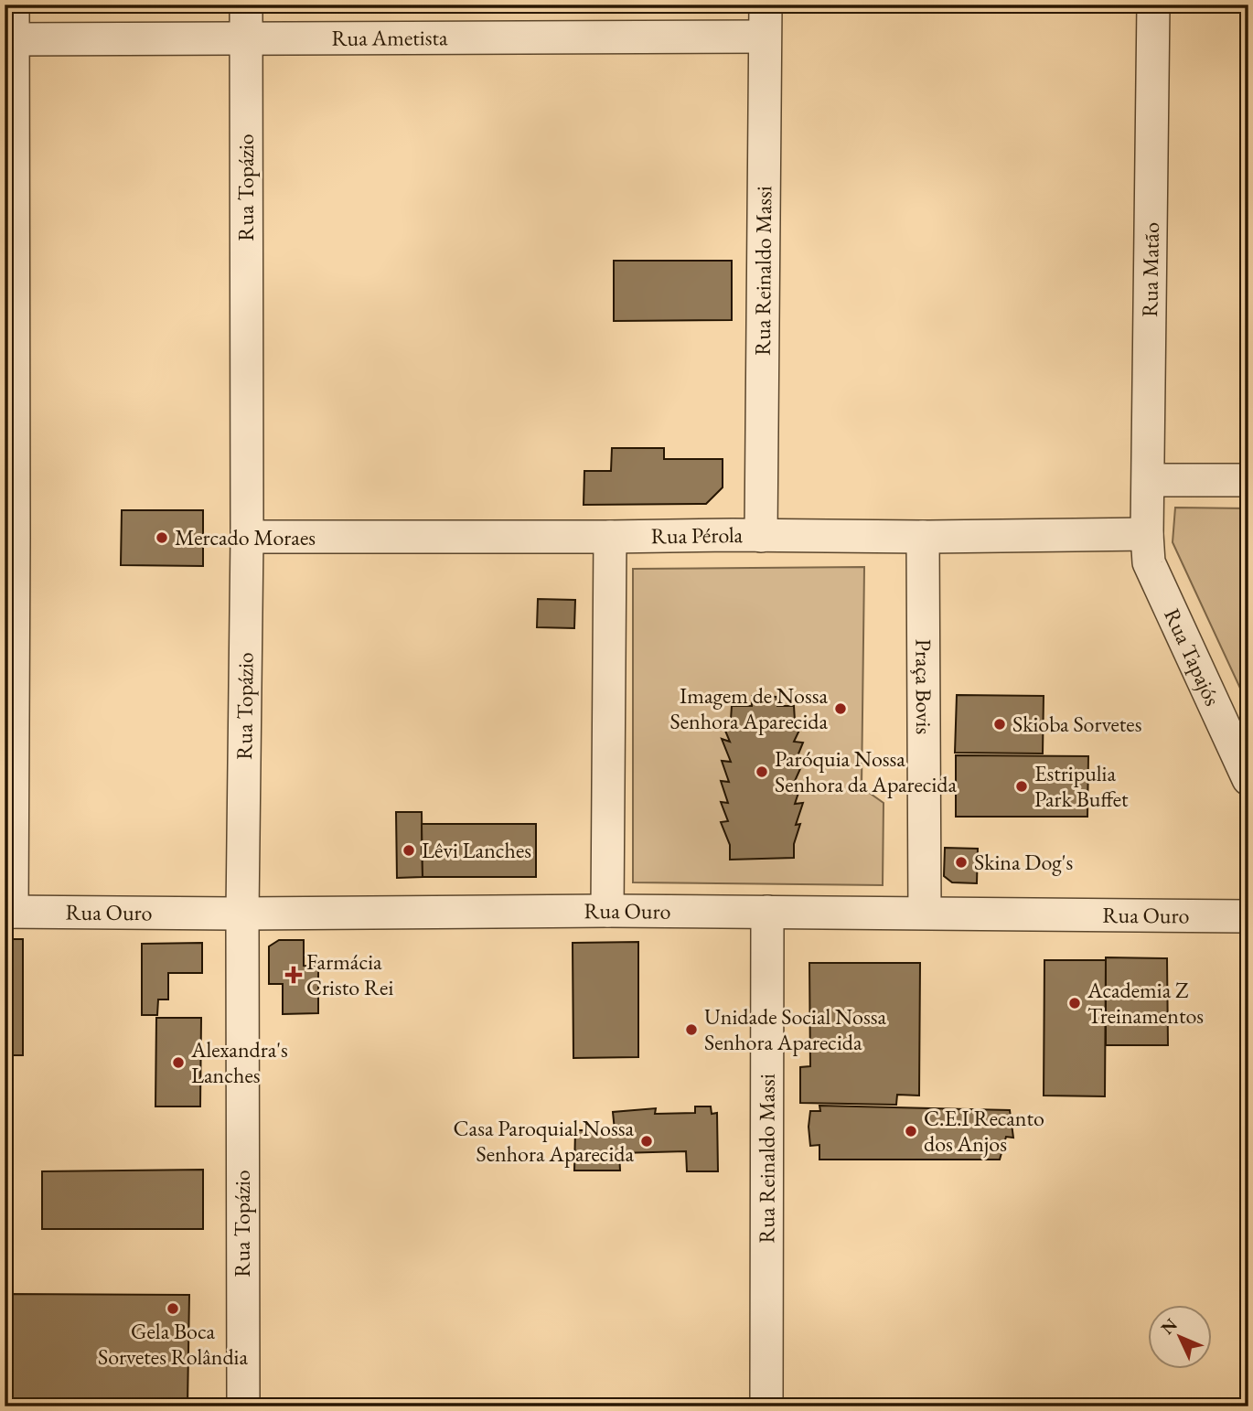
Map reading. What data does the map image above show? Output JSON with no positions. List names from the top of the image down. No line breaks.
{"streets":{"street":["Rua Ametista","Rua Topázio","Rua Reinaldo Massi","Rua Matão","Rua Pérola","Rua Tapajós","Praça Bovis","Rua Ouro"]},"crossings":[["Rua Ametista","Rua Topázio"],["Rua Ametista","Rua Reinaldo Massi"],["Rua Topázio","Rua Pérola"],["Rua Topázio","Rua Ouro"],["Rua Reinaldo Massi","Rua Pérola"],["Rua Reinaldo Massi","Rua Ouro"],["Rua Matão","Rua Pérola"],["Rua Matão","Rua Tapajós"],["Rua Pérola","Rua Tapajós"],["Rua Pérola","Praça Bovis"],["Praça Bovis","Rua Ouro"]],"places":{"other":["Mercado Moraes","Imagem de Nossa Senhora Aparecida","Skioba Sorvetes","Paróquia Nossa Senhora da Aparecida","Estripulia Park Buffet","Lêvi Lanches","Skina Dog's","Academia Z Treinamentos","Unidade Social Nossa Senhora Aparecida","Alexandra's Lanches","C.E.I Recanto dos Anjos","Casa Paroquial Nossa Senhora Aparecida","Gela Boca Sorvetes Rolândia"],"health":["Farmácia Cristo Rei"]},"north":"top left"}
